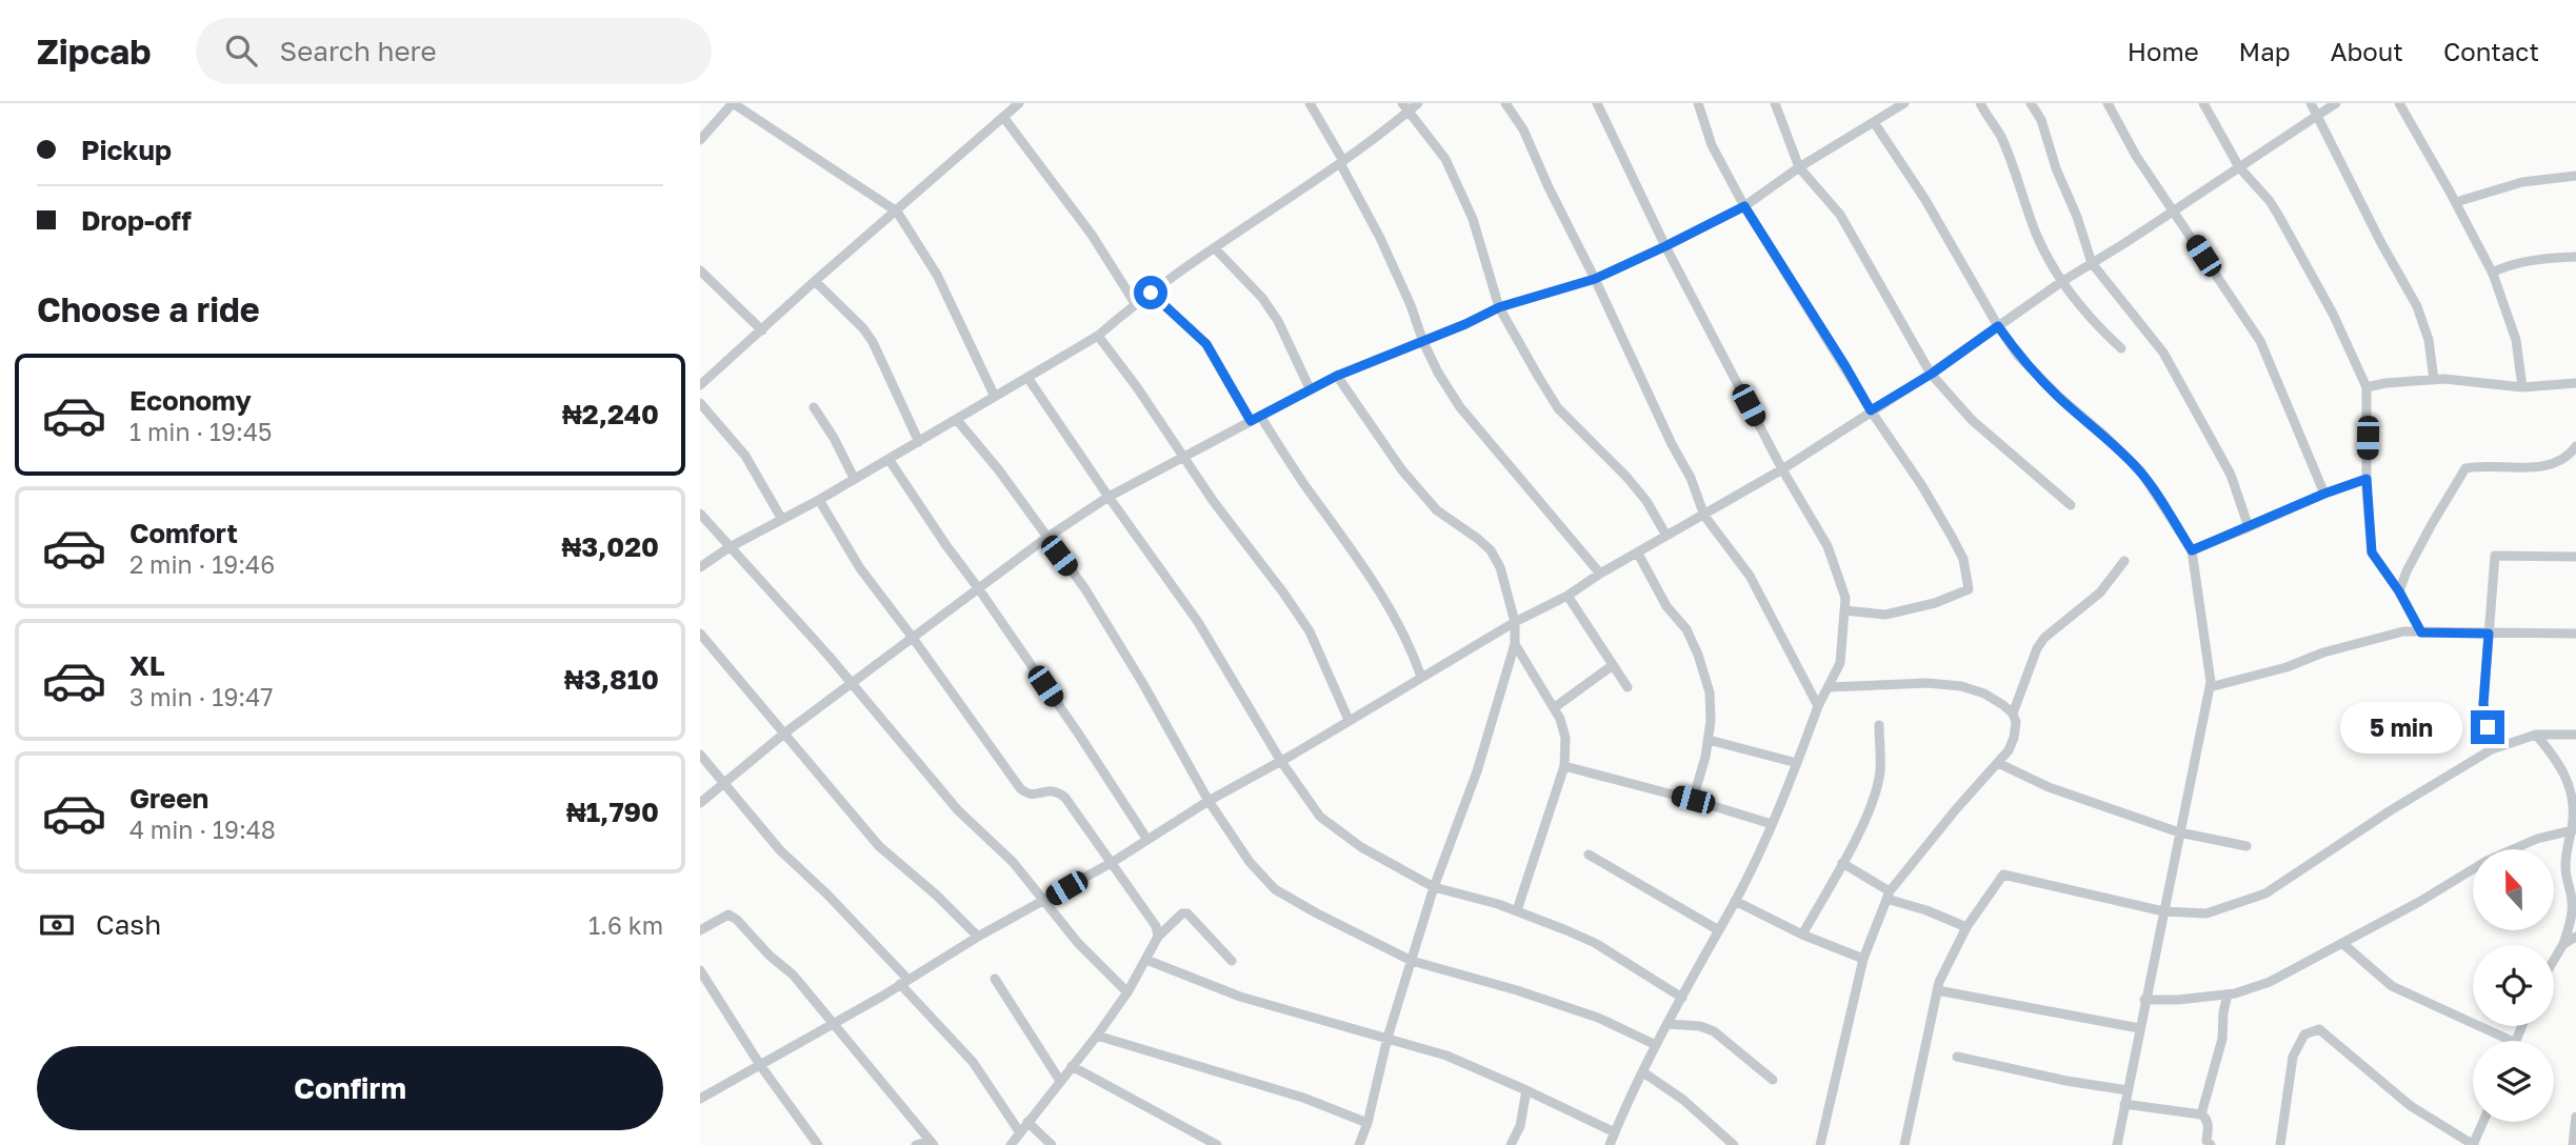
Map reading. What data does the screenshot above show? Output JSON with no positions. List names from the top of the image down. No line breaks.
{"north":"top","page":{"header":"Zipcab","search":"Search here","nav":["Home","Map","About","Contact"],"banner":["Pickup","Drop-off"],"heading":"Choose a ride","list":[{"name":"Economy","note":"1 min · 19:45","value":"₦2,240"},{"name":"Comfort","note":"2 min · 19:46","value":"₦3,020"},{"name":"XL","note":"3 min · 19:47","value":"₦3,810"},{"name":"Green","note":"4 min · 19:48","value":"₦1,790"}],"bubble":"5 min","pay":["Cash","1.6 km"],"buttons":"Confirm"}}
